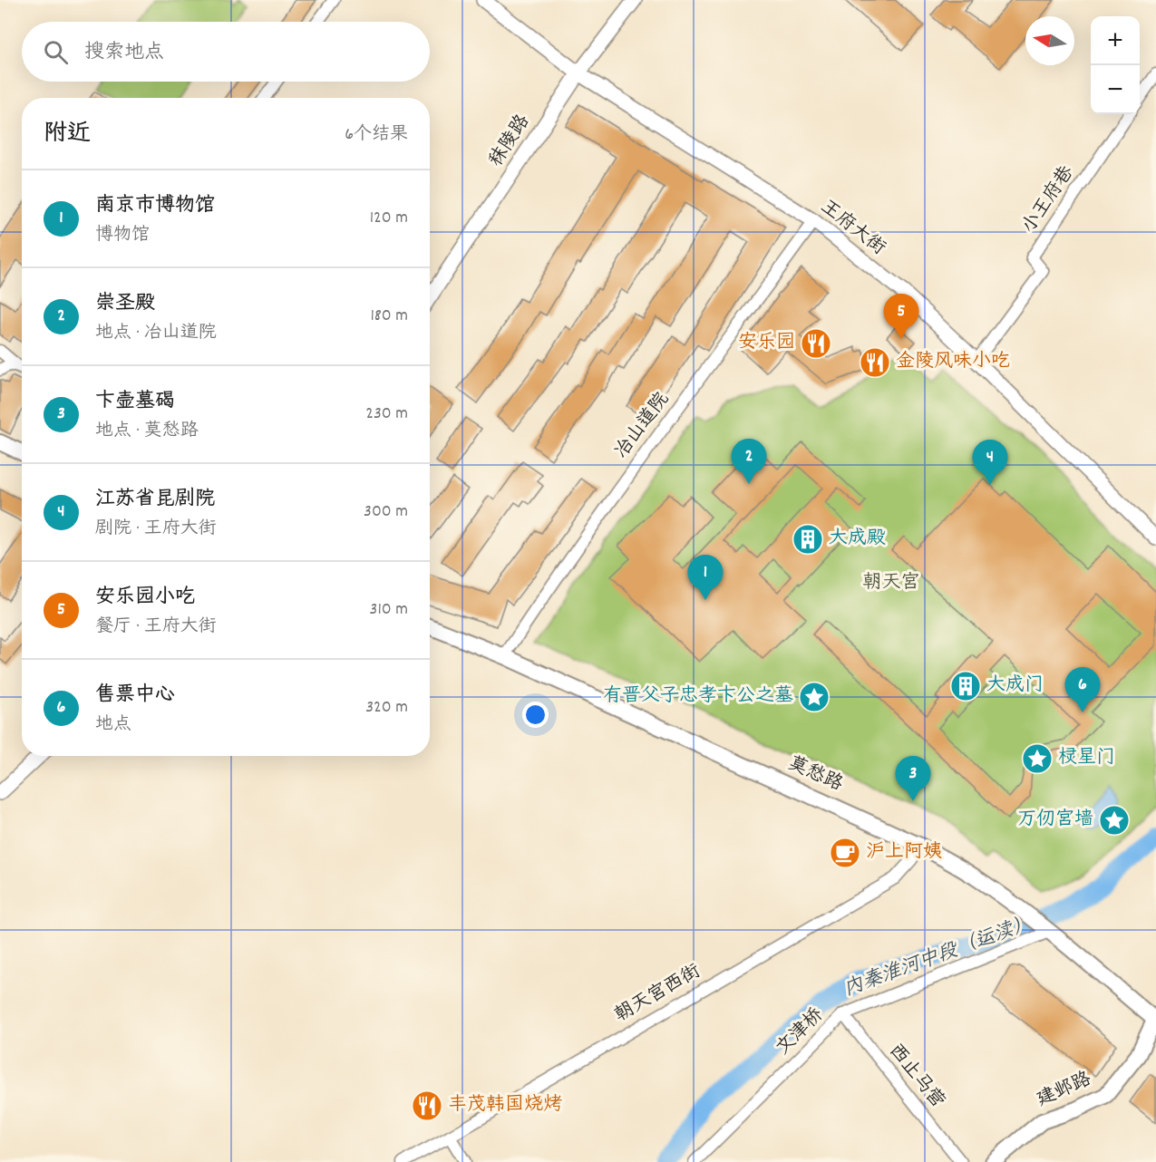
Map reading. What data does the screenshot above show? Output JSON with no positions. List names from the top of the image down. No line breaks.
{"streets":{"main road":["莫愁路","建邺路"],"street":["秣陵路","小王府巷","王府大街","冶山道院","朝天宫西街","文津桥","西止马营"]},"crossings":[["秣陵路","王府大街"],["小王府巷","王府大街"],["王府大街","冶山道院"],["冶山道院","莫愁路"],["莫愁路","朝天宫西街"],["莫愁路","文津桥"],["莫愁路","建邺路"],["文津桥","西止马营"]],"water":["内秦淮河中段（运渎）"],"parks":["朝天宫"],"places":{"restaurant":["安乐园","金陵风味小吃","丰茂韩国烧烤"],"building":["大成殿","大成门"],"place":["有晋父子忠孝卞公之墓","棂星门","万仞宫墙"],"cafe":["沪上阿姨"]},"north":"left","page":{"map_buttons":["+","−"],"search":"搜索地点","heading":["附近","6个结果"],"list":[{"mark":"1","name":"南京市博物馆","note":"博物馆","value":"120 m"},{"mark":"2","name":"崇圣殿","note":"地点 · 冶山道院","value":"180 m"},{"mark":"3","name":"卞壸墓碣","note":"地点 · 莫愁路","value":"230 m"},{"mark":"4","name":"江苏省昆剧院","note":"剧院 · 王府大街","value":"300 m"},{"mark":"5","name":"安乐园小吃","note":"餐厅 · 王府大街","value":"310 m"},{"mark":"6","name":"售票中心","note":"地点","value":"320 m"}],"pins":["5","2","4","1","6","3"]}}
